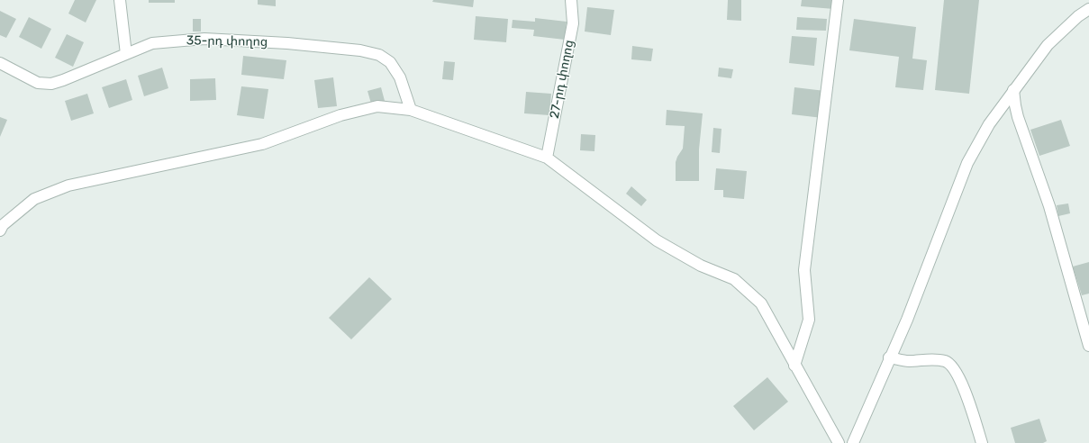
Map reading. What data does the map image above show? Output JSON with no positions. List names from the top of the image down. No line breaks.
{"streets":{"street":["35-րդ փողոց","27-րդ փողոց"]}}
